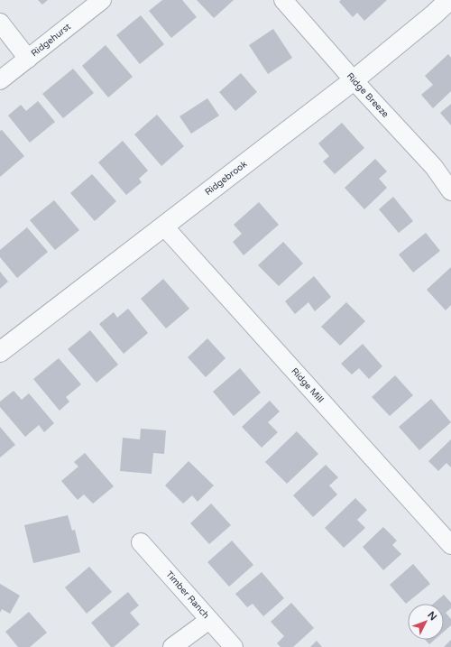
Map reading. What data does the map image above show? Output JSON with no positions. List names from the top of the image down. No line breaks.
{"streets":{"street":["Ridgehurst","Ridge Breeze","Ridgebrook","Ridge Mill","Timber Ranch"]},"crossings":[["Ridge Breeze","Ridgebrook"],["Ridgebrook","Ridge Mill"]],"north":"top right"}
